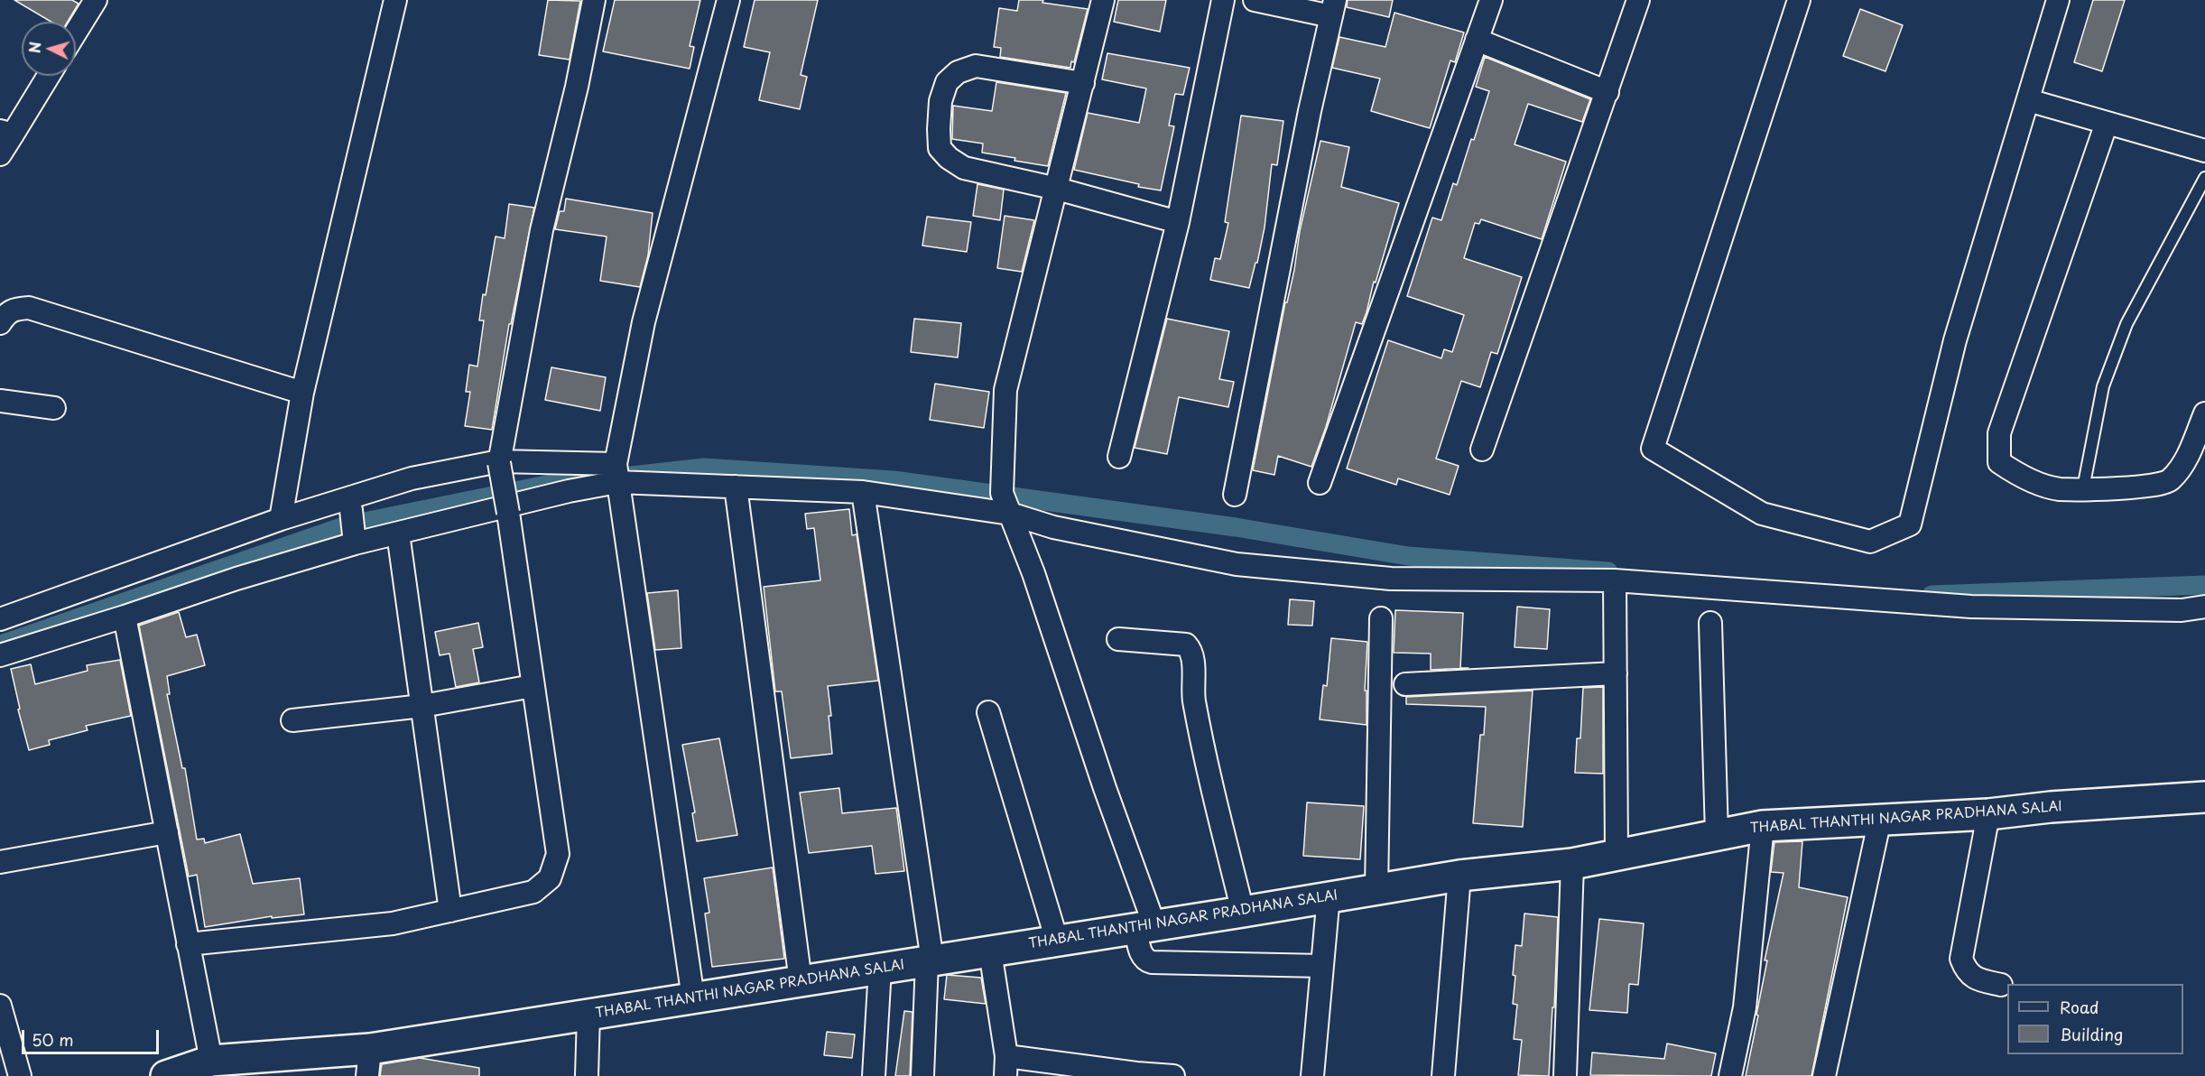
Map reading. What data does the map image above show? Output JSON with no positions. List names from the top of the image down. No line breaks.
{"streets":{"main road":["THABAL THANTHI NAGAR PRADHANA SALAI"]},"legend":["Road","Building"],"scale_bar":"50 m","north":"left"}
